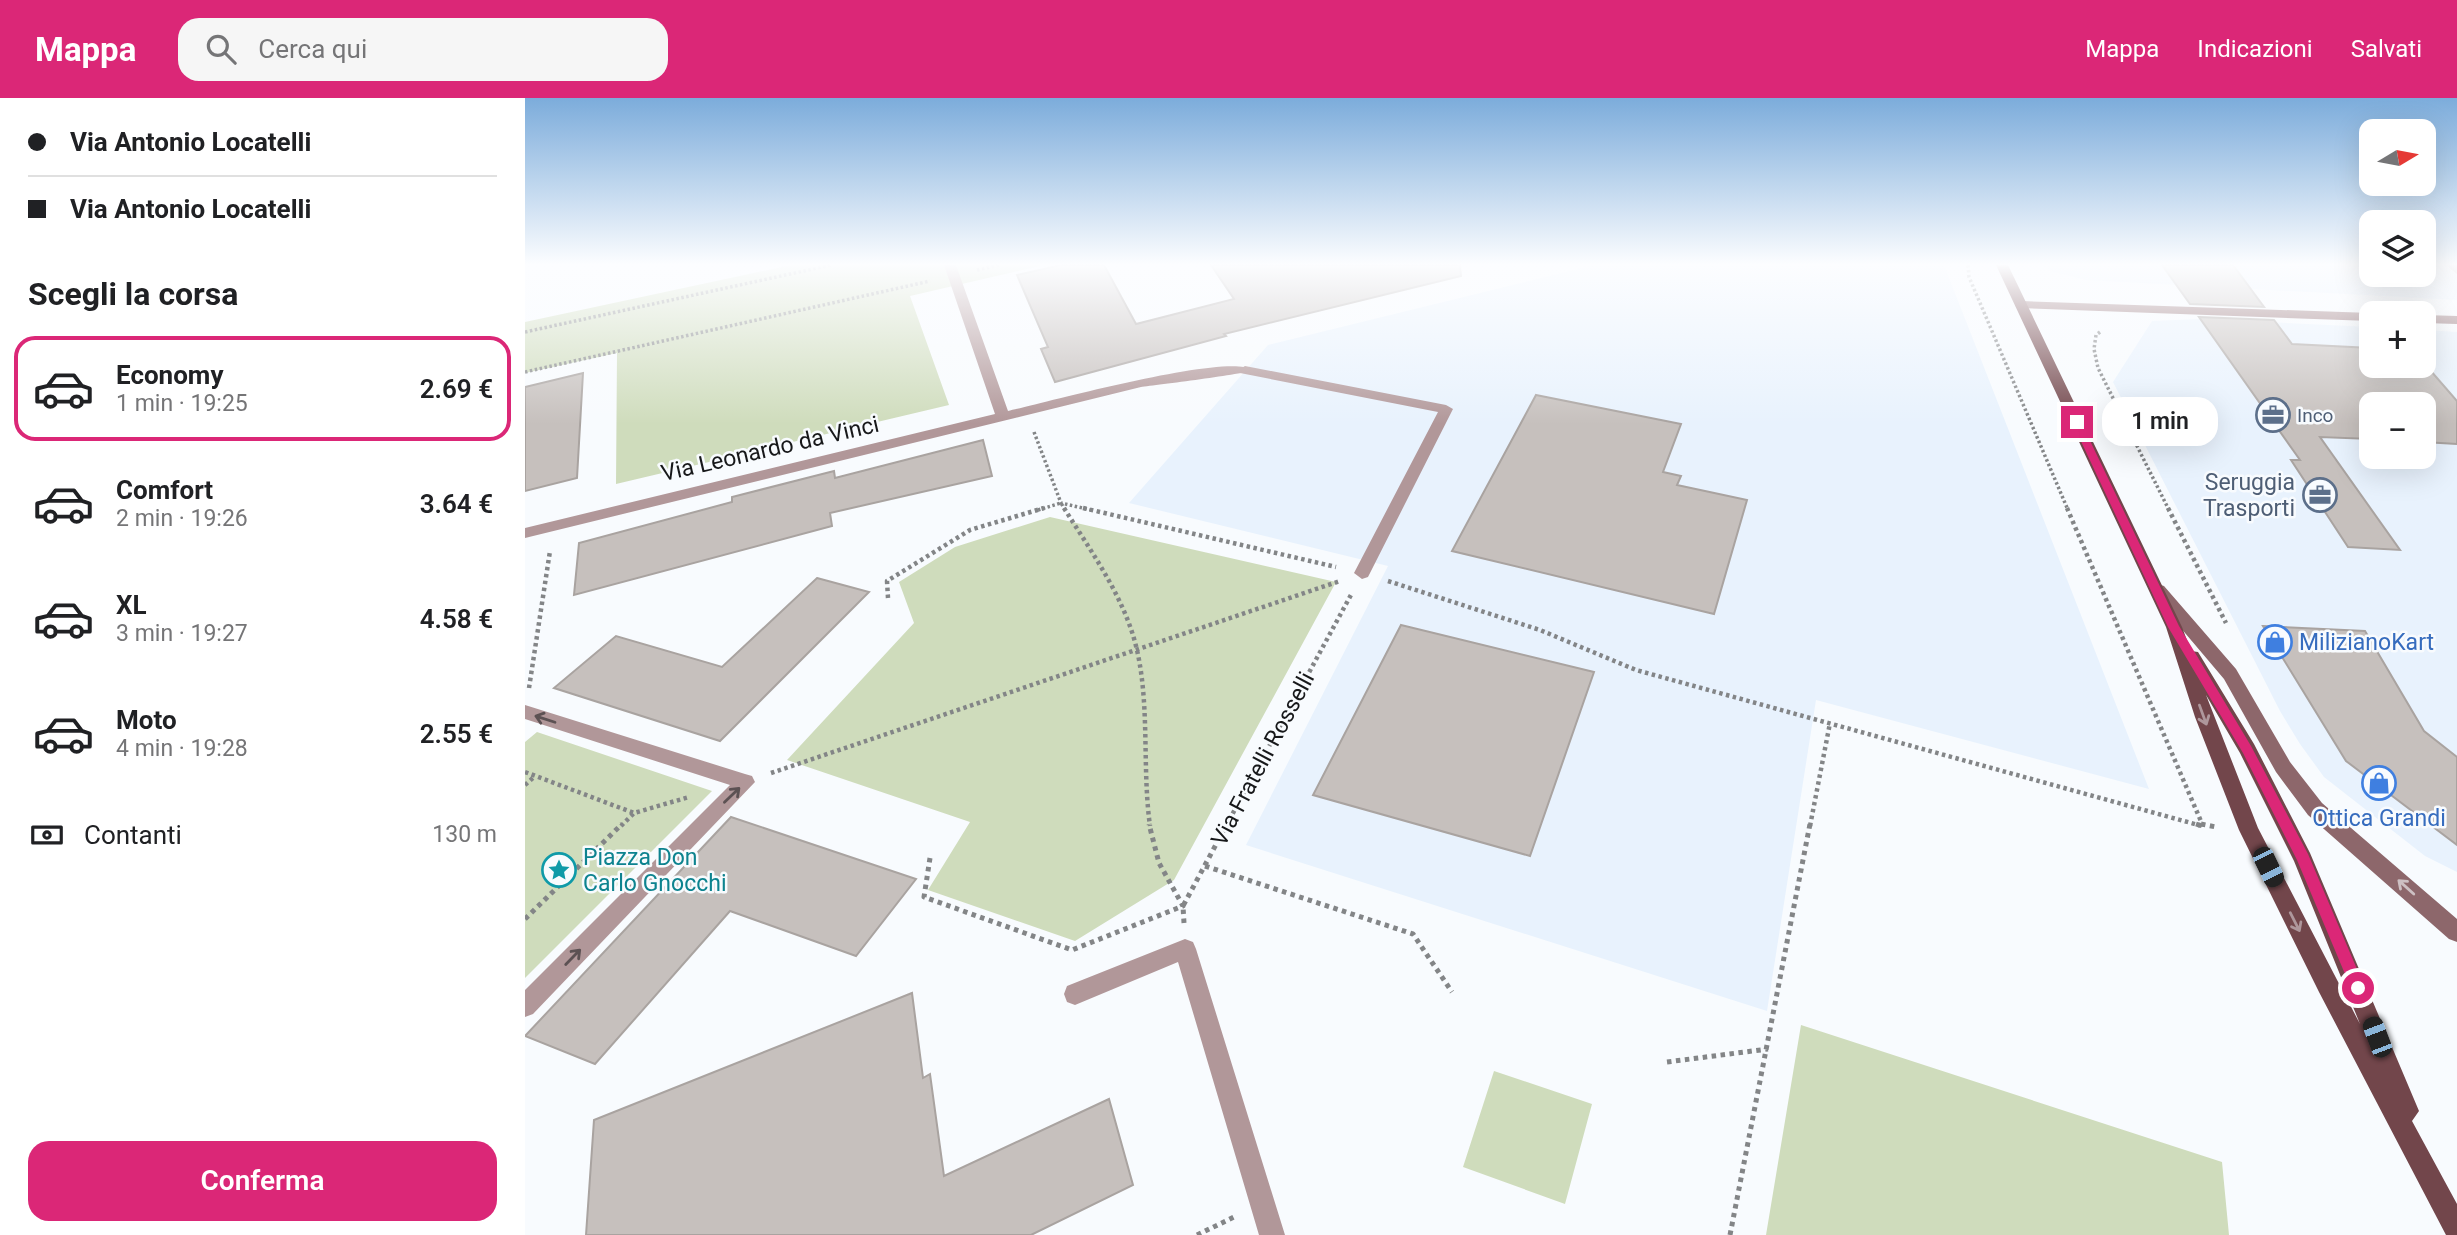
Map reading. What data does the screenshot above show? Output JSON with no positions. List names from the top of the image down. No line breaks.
{"streets":{"street":["Via Leonardo da Vinci"],"path":["Via Fratelli Rosselli"]},"crossings":[["Via Leonardo da Vinci","Via Fratelli Rosselli"]],"places":{"office":["Inco","Seruggia Trasporti"],"shop":["MilizianoKart","Ottica Grandi"],"place":["Piazza Don Carlo Gnocchi"]},"north":"right","page":{"header":"Mappa","search":"Cerca qui","nav":["Mappa","Indicazioni","Salvati"],"banner":["Via Antonio Locatelli","Via Antonio Locatelli"],"map_buttons":["+","−"],"heading":"Scegli la corsa","list":[{"name":"Economy","note":"1 min · 19:25","value":"2.69 €"},{"name":"Comfort","note":"2 min · 19:26","value":"3.64 €"},{"name":"XL","note":"3 min · 19:27","value":"4.58 €"},{"name":"Moto","note":"4 min · 19:28","value":"2.55 €"}],"bubble":"1 min","pay":["Contanti","130 m"],"buttons":"Conferma"}}
